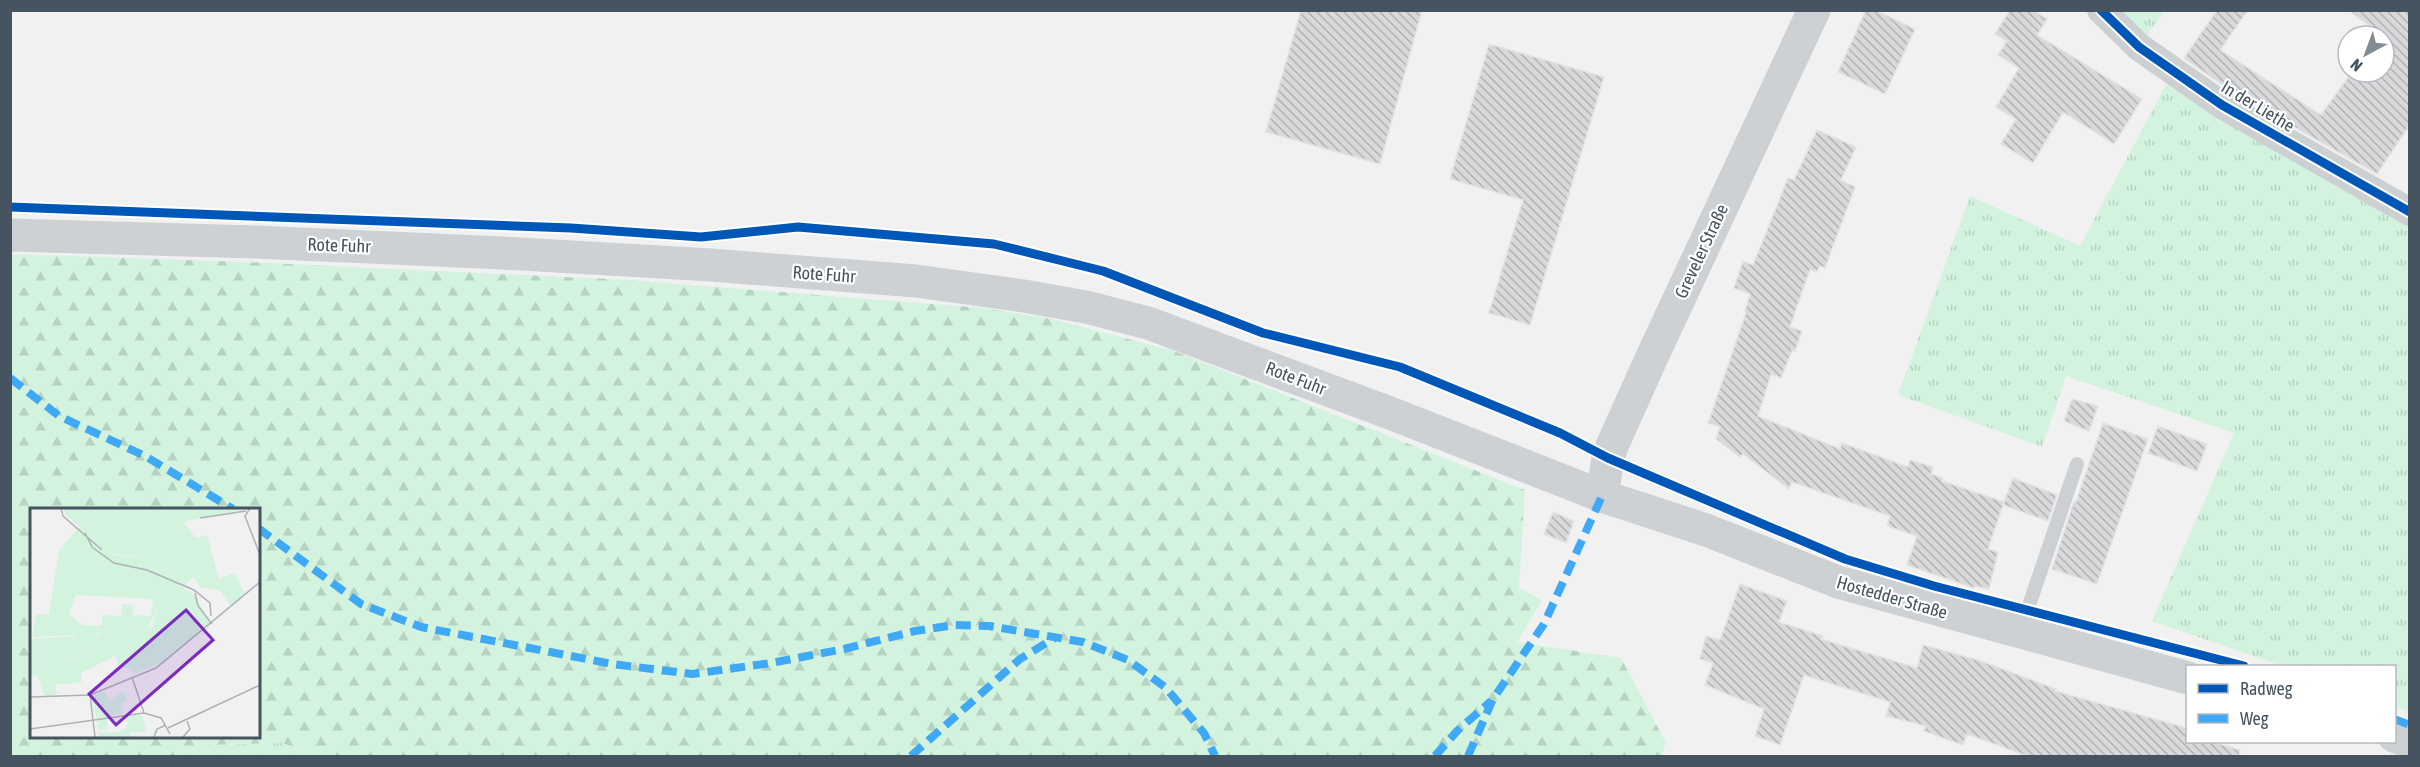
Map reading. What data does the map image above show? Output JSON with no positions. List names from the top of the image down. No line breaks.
{"streets":{"main road":["Rote Fuhr","Greveler Straße","Hostedder Straße"],"street":["In der Liethe"]},"crossings":[["Rote Fuhr","Greveler Straße"],["Rote Fuhr","Hostedder Straße"],["Greveler Straße","Hostedder Straße"]],"legend":["Radweg","Weg"],"north":"bottom left"}
